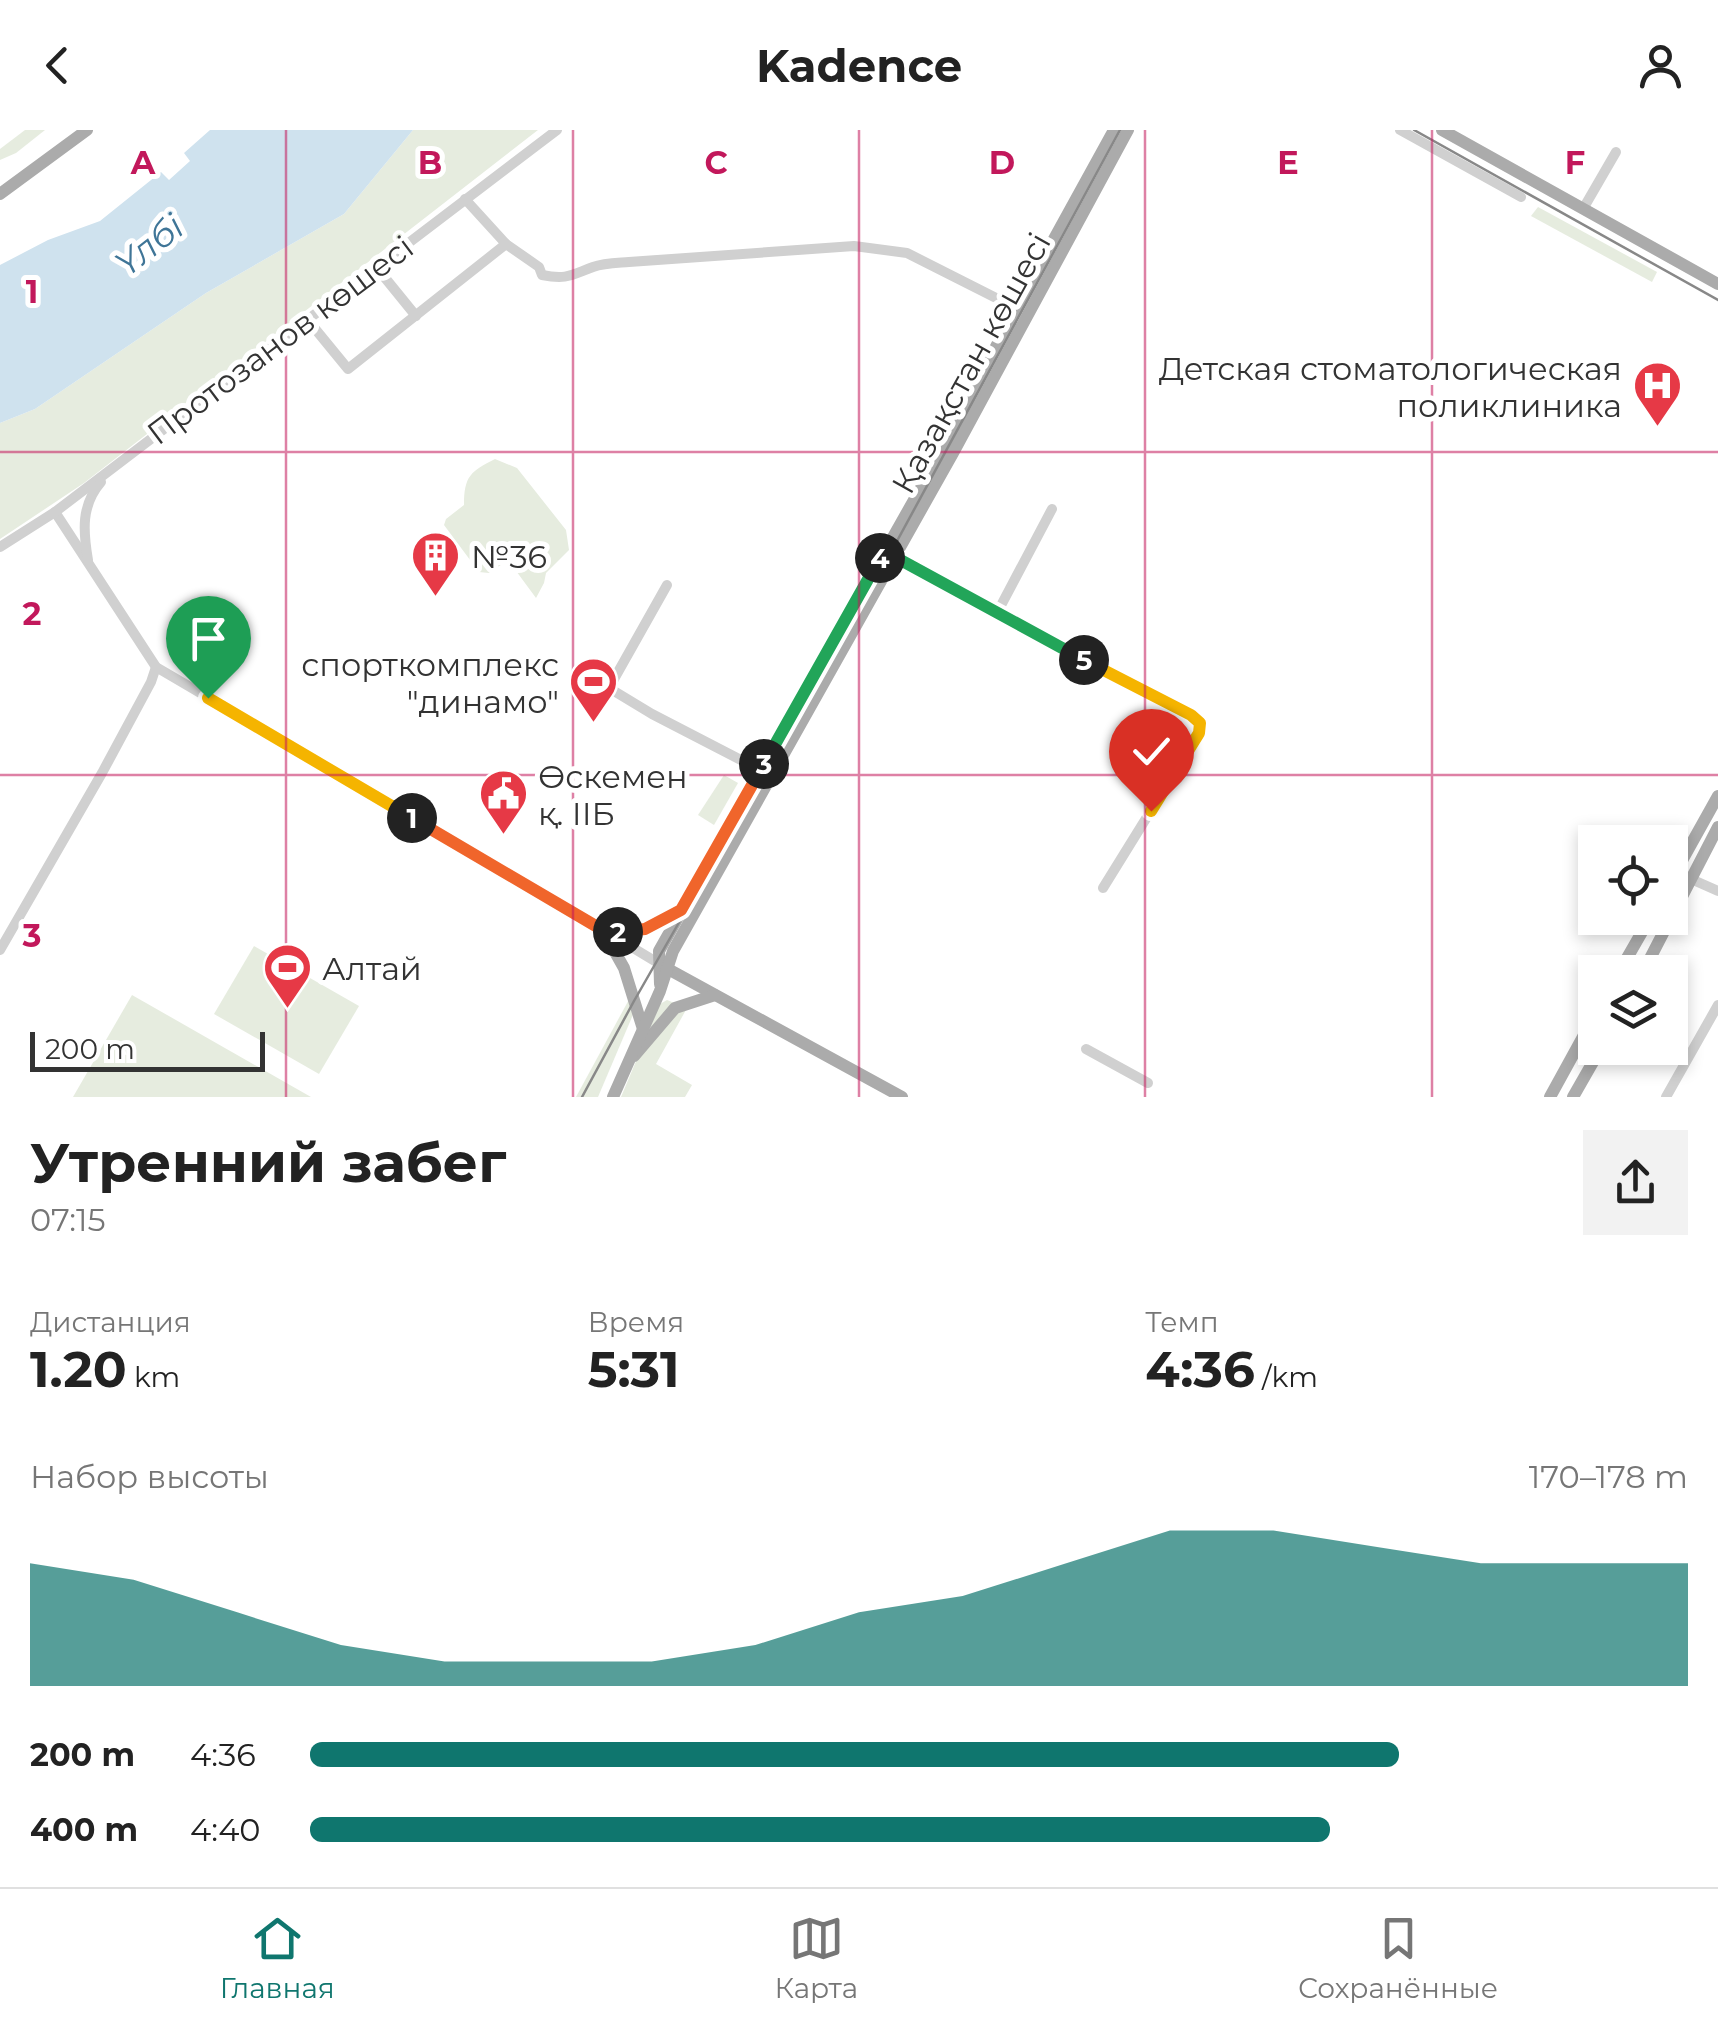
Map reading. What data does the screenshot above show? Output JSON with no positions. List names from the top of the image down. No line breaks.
{"streets":{"main road":["Қазақстан көшесі"],"street":["Протозанов көшесі"]},"water":["Үлбі"],"places":{"hospital":["Детская стоматологическая поликлиника"],"building":["№36"],"sports":["спорткомплекс \"динамо\"","Алтай"],"public building":["Өскемен қ. ІІБ"]},"scale_bar":"200 m","page":{"header":"Kadence","pins":["4","5","3","1","2"],"scale":"200 m","heading":["Утренний забег","07:15"],"stats":[["Дистанция","1.20 km"],["Время","5:31"],["Темп","4:36 /km"]],"chart":["Набор высоты","170–178 m"],"list":[{"name":"200 m","note":"4:36"},{"name":"400 m","note":"4:40"}],"tabs":["Главная","Карта","Сохранённые"]},"grid":{"columns":["A","B","C","D","E","F"],"rows":["1","2","3"]}}
